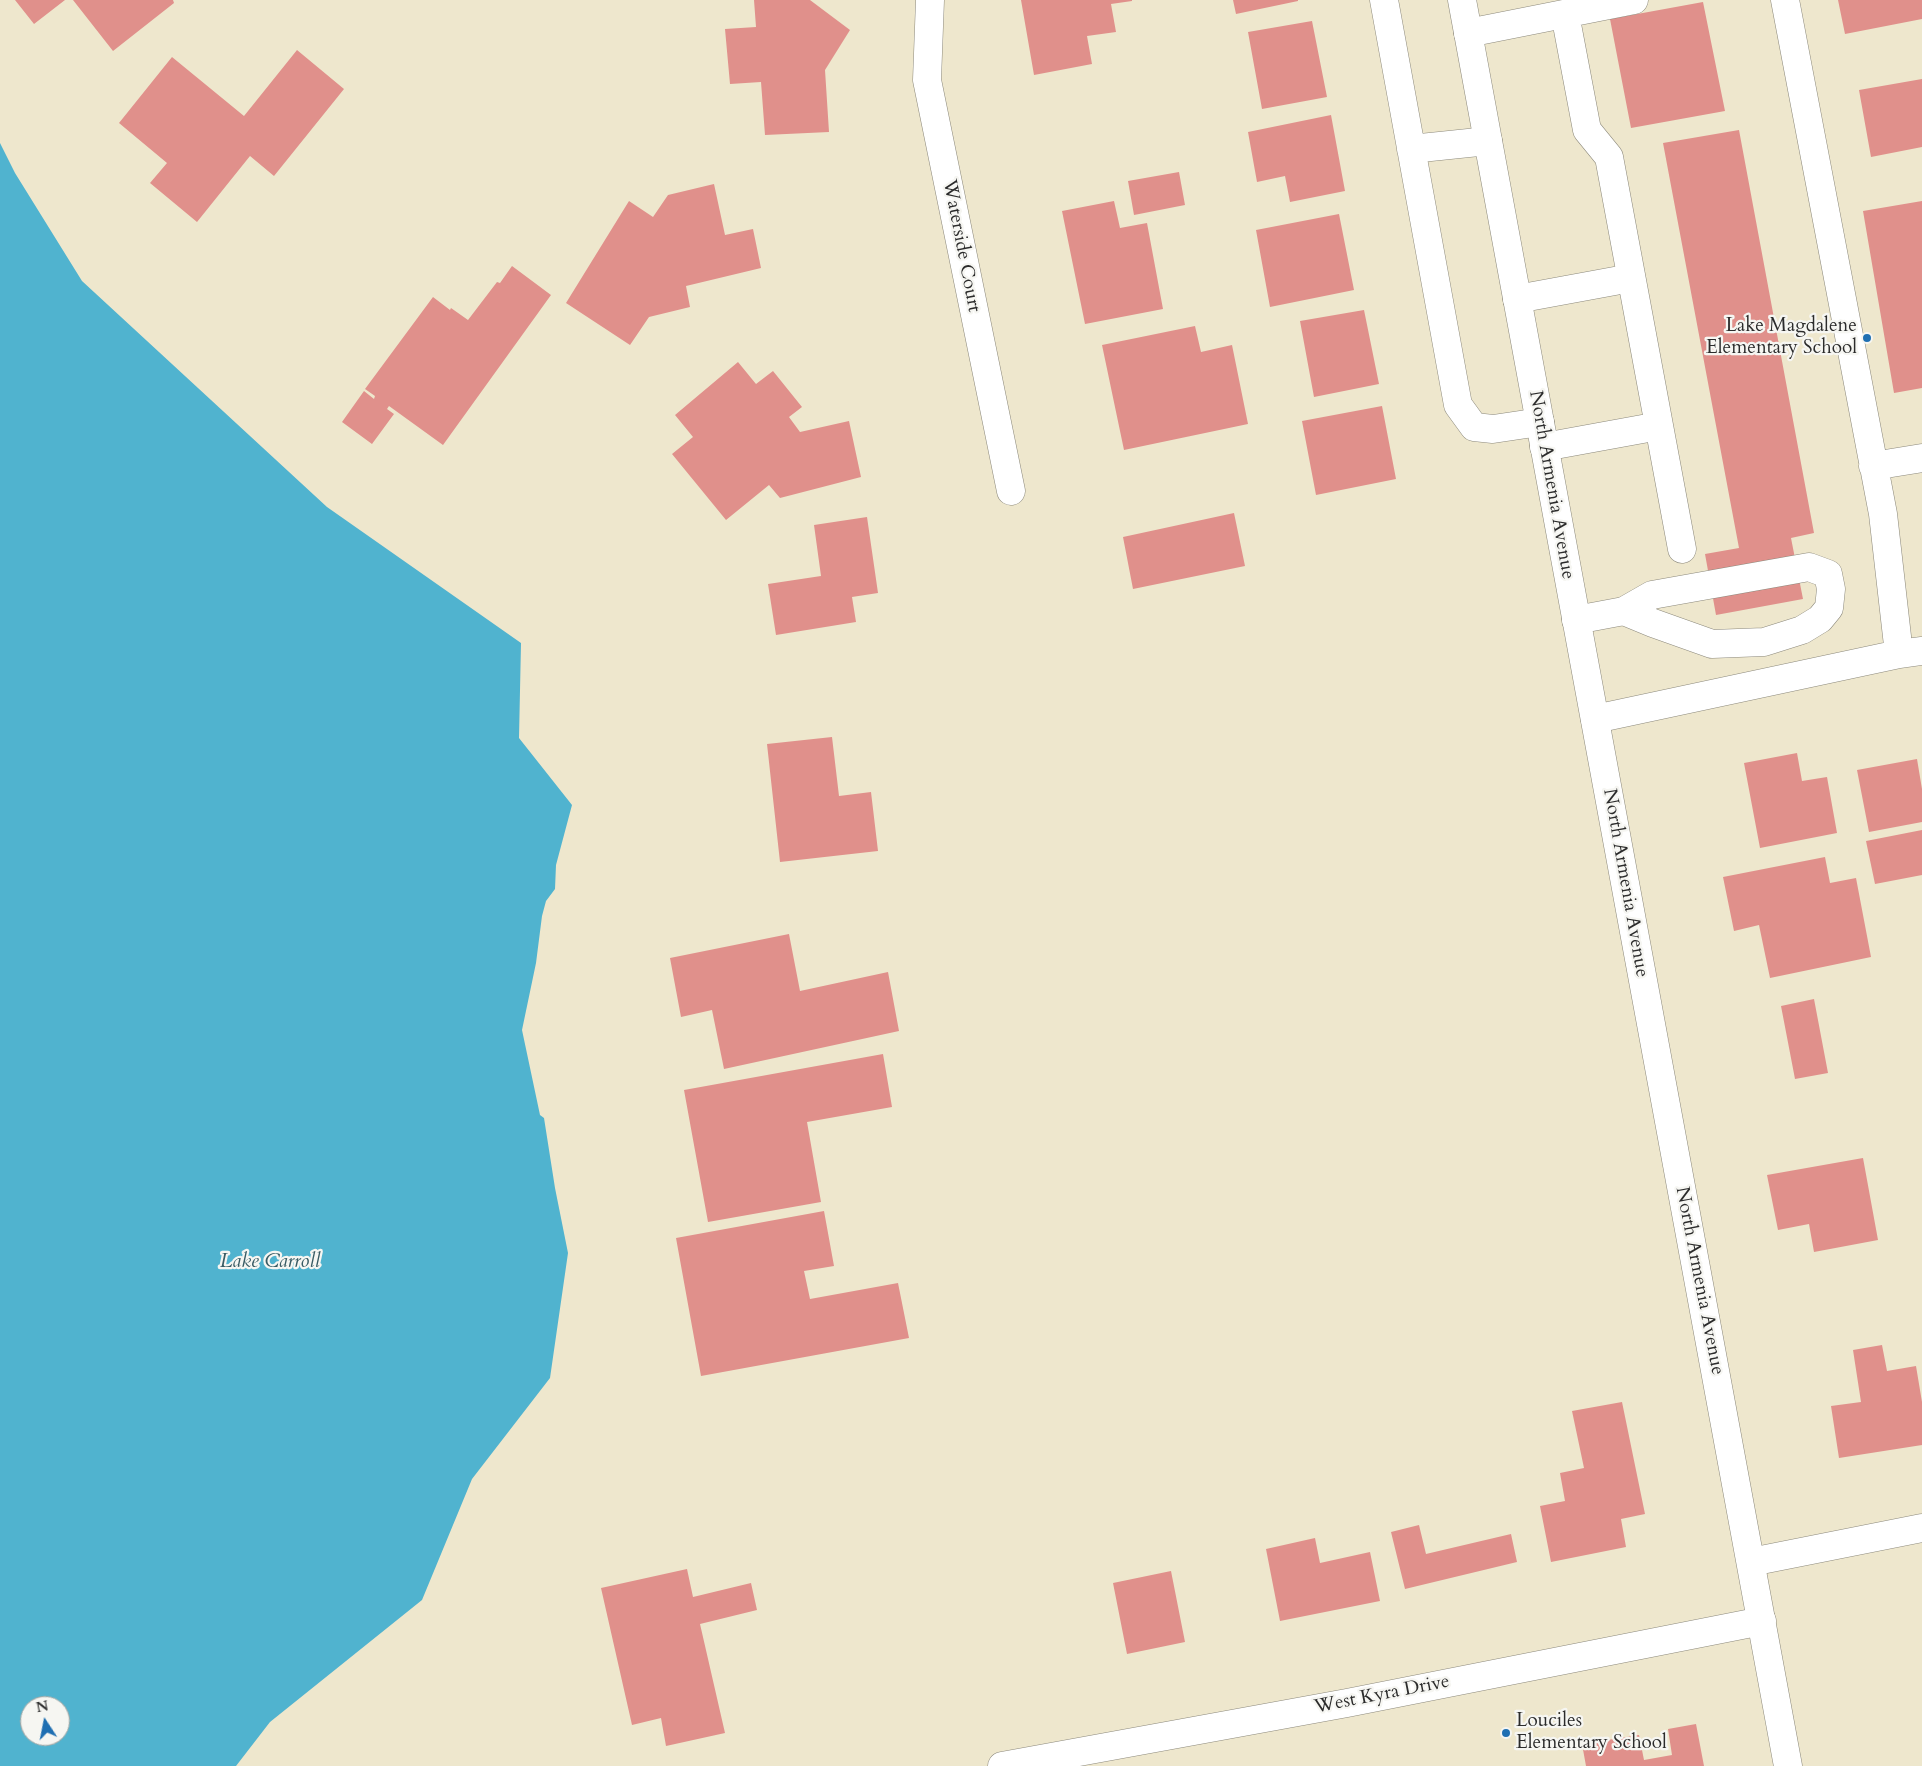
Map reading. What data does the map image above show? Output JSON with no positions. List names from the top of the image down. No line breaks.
{"streets":{"main road":["Waterside Court","North Armenia Avenue","West Kyra Drive"]},"crossings":[["North Armenia Avenue","West Kyra Drive"]],"water":["Lake Carroll"],"places":["Lake Magdalene Elementary School","Louciles Elementary School"],"north":"top"}
